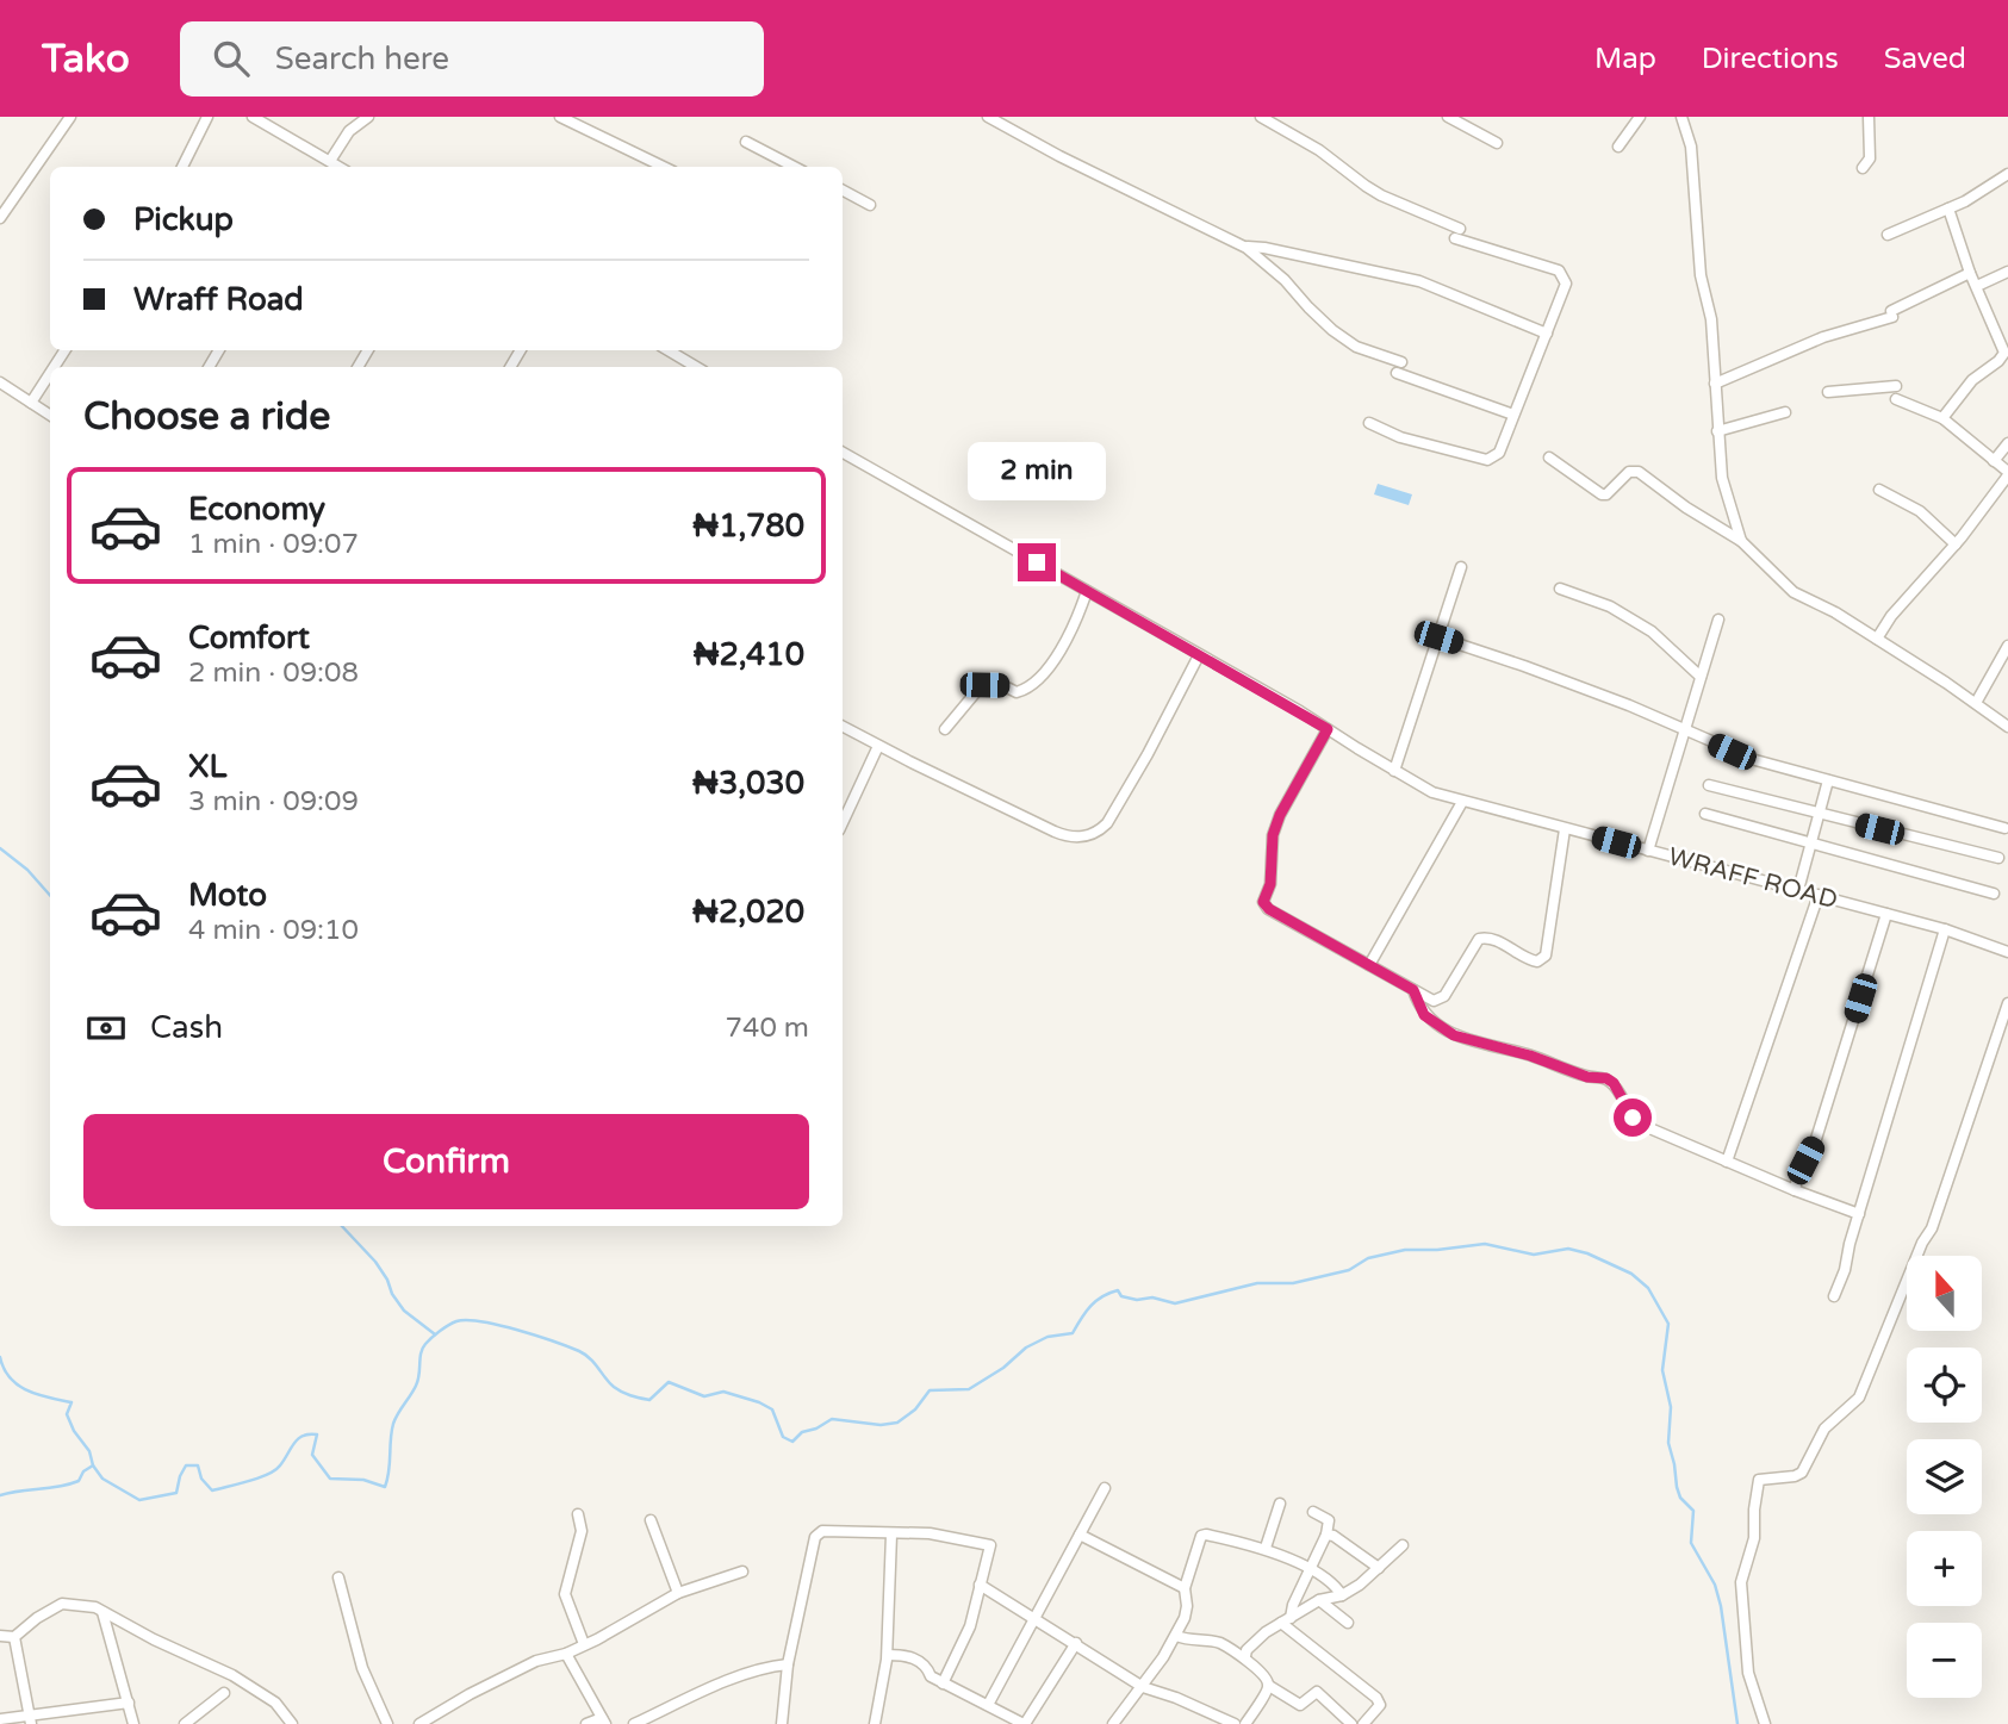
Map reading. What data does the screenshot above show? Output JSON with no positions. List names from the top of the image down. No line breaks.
{"streets":{"street":["WRAFF ROAD"]},"north":"top","page":{"header":"Tako","search":"Search here","nav":["Map","Directions","Saved"],"banner":["Pickup","Wraff Road"],"heading":"Choose a ride","bubble":"2 min","list":[{"name":"Economy","note":"1 min · 09:07","value":"₦1,780"},{"name":"Comfort","note":"2 min · 09:08","value":"₦2,410"},{"name":"XL","note":"3 min · 09:09","value":"₦3,030"},{"name":"Moto","note":"4 min · 09:10","value":"₦2,020"}],"pay":["Cash","740 m"],"buttons":"Confirm","map_buttons":["+","−"]}}
